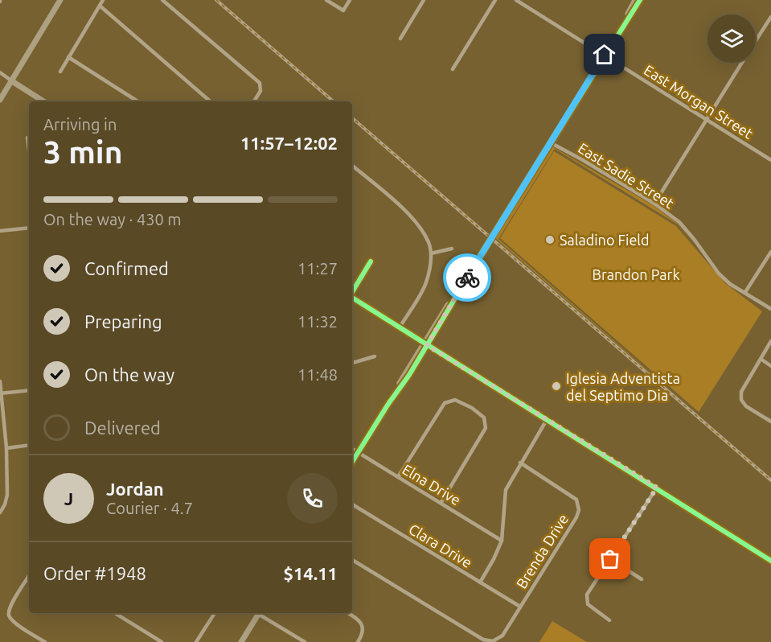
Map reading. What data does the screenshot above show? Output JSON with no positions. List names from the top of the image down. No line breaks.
{"streets":{"street":["East Morgan Street","East Sadie Street","Elna Drive","Clara Drive","Brenda Drive"]},"crossings":[["Clara Drive","Brenda Drive"]],"parks":["Brandon Park"],"places":["Saladino Field","Iglesia Adventista del Septimo Dia"],"page":{"heading":["3 min","Arriving in","11:57–12:02"],"panel":["Jordan","Courier · 4.7","Order #1948","$14.11"],"bar":"On the way · 430 m","list":[["Confirmed","11:27"],["Preparing","11:32"],["On the way","11:48"],"Delivered"],"round":"J"}}
